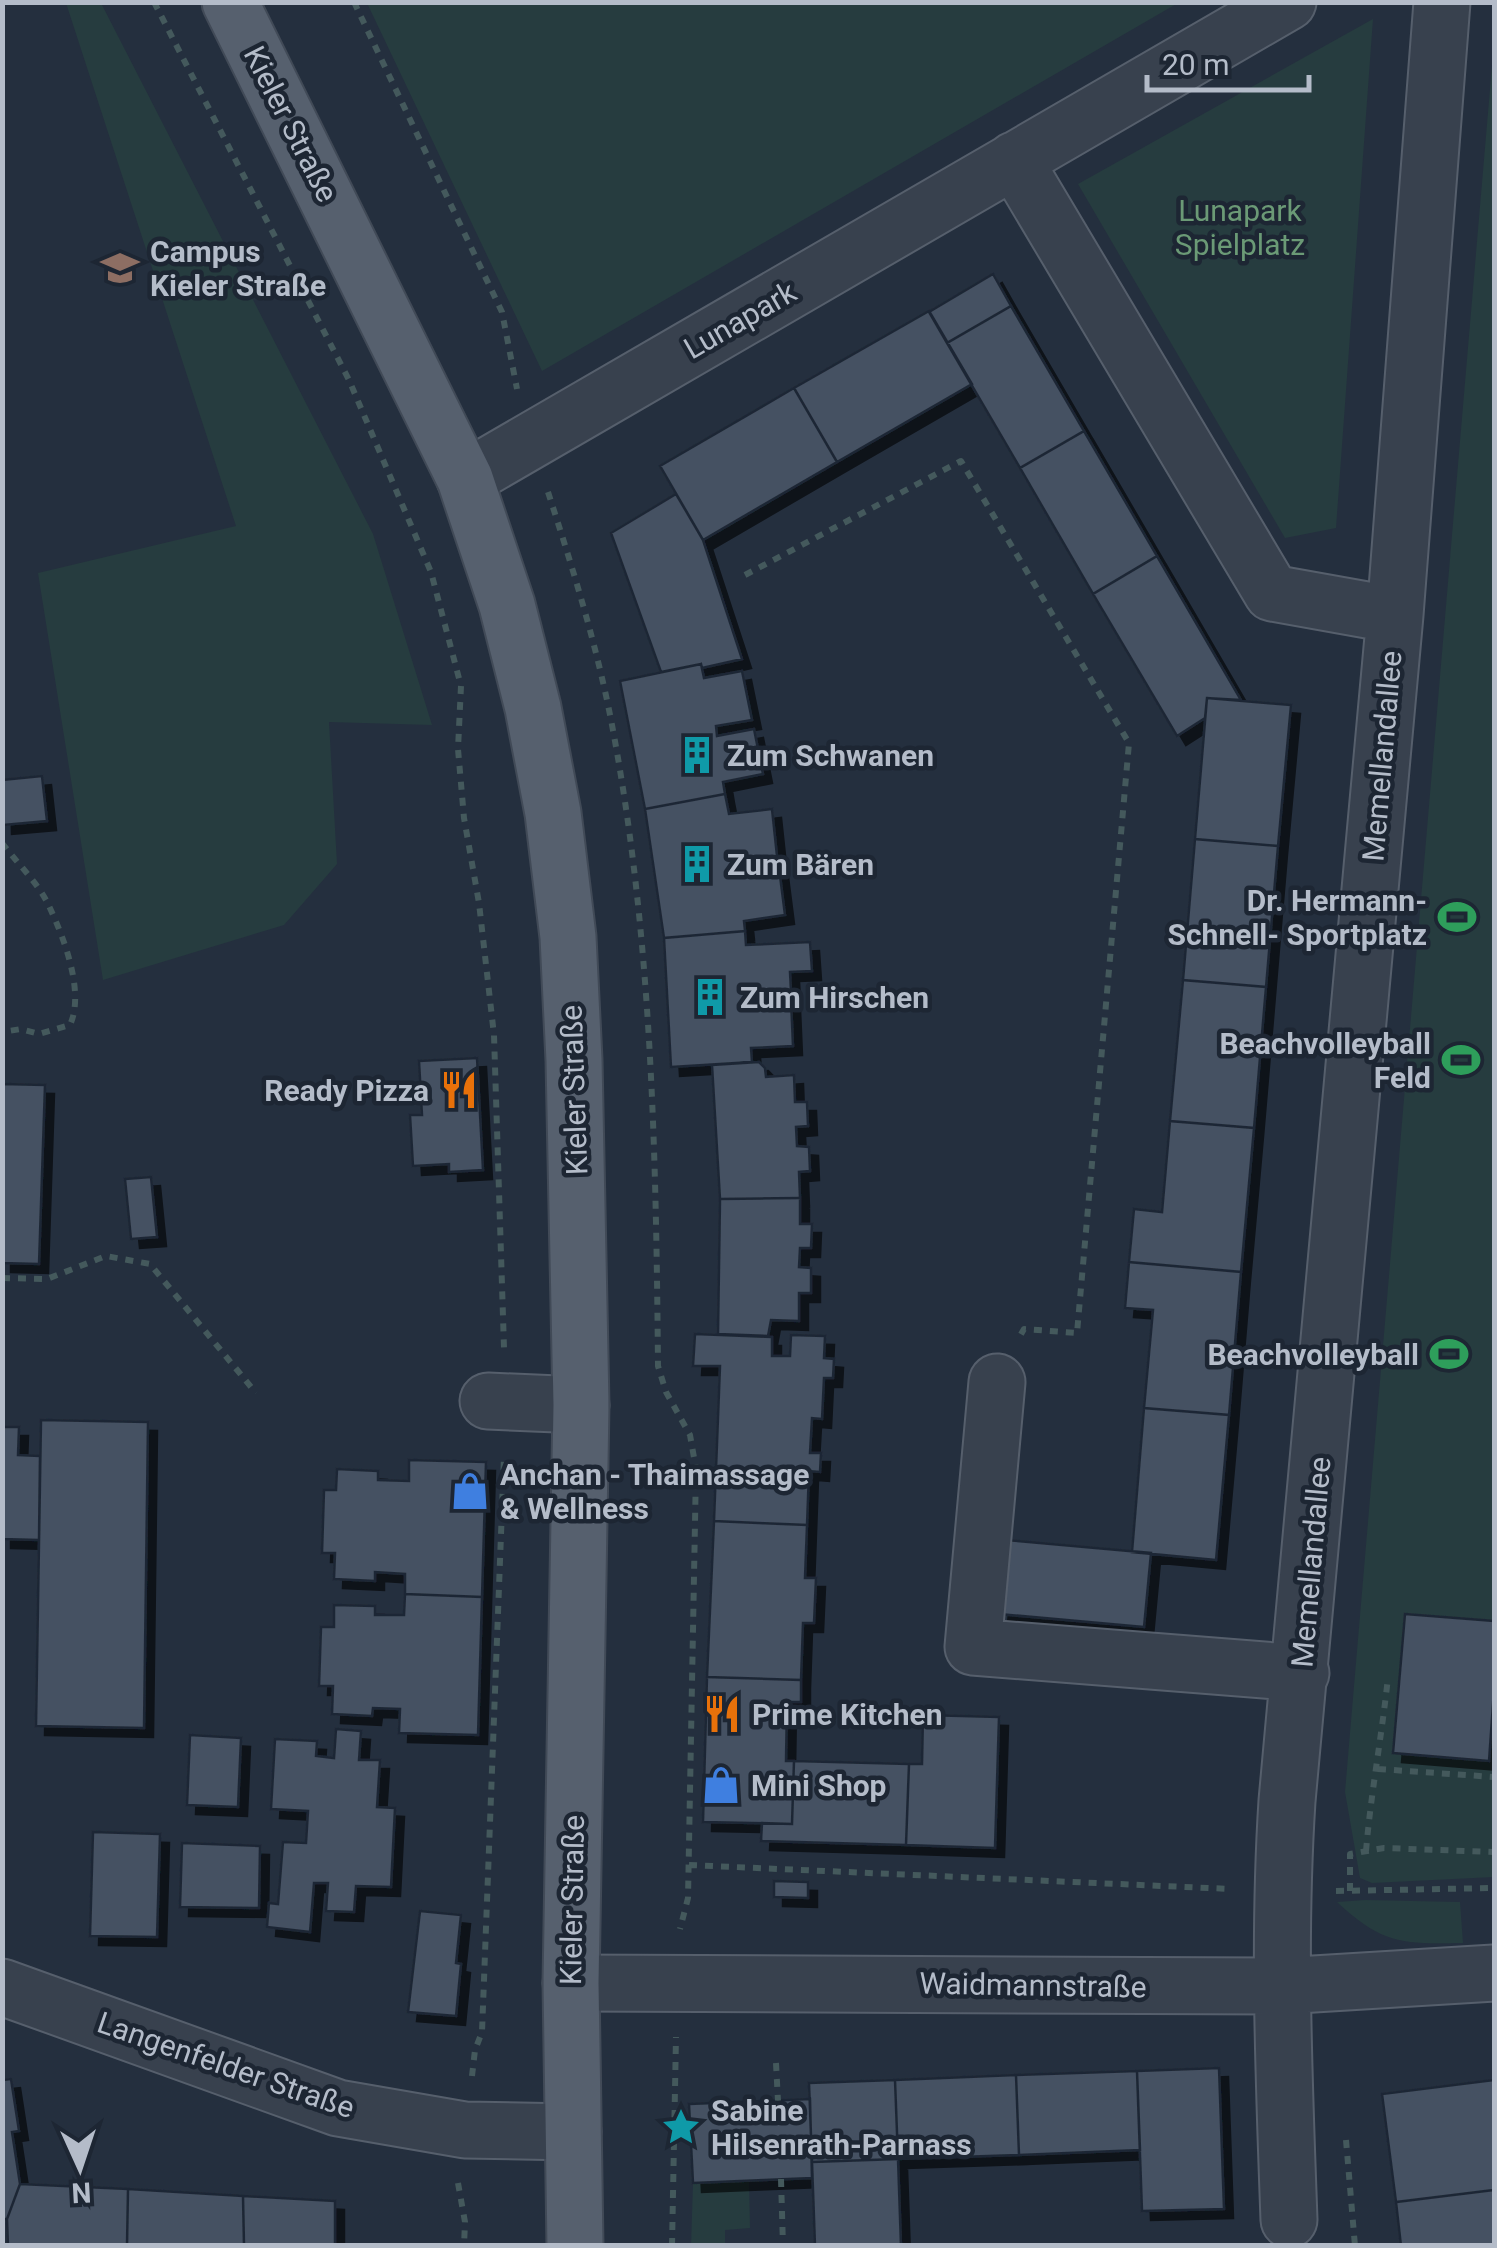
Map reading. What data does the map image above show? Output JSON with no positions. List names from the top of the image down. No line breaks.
{"streets":{"main road":["Kieler Straße"],"street":["Lunapark","Memellandallee","Waidmannstraße","Langenfelder Straße"]},"crossings":[["Kieler Straße","Lunapark"],["Kieler Straße","Waidmannstraße"],["Kieler Straße","Langenfelder Straße"],["Memellandallee","Waidmannstraße"]],"parks":["Lunapark Spielplatz"],"places":{"school or university":["Campus Kieler Straße"],"building":["Zum Schwanen","Zum Bären","Zum Hirschen"],"sports":["Dr. Hermann- Schnell- Sportplatz","Beachvolleyball Feld","Beachvolleyball"],"restaurant":["Ready Pizza","Prime Kitchen"],"shop":["Anchan - Thaimassage & Wellness","Mini Shop"],"place":["Sabine Hilsenrath-Parnass"]},"scale_bar":"20 m","north":"bottom"}
